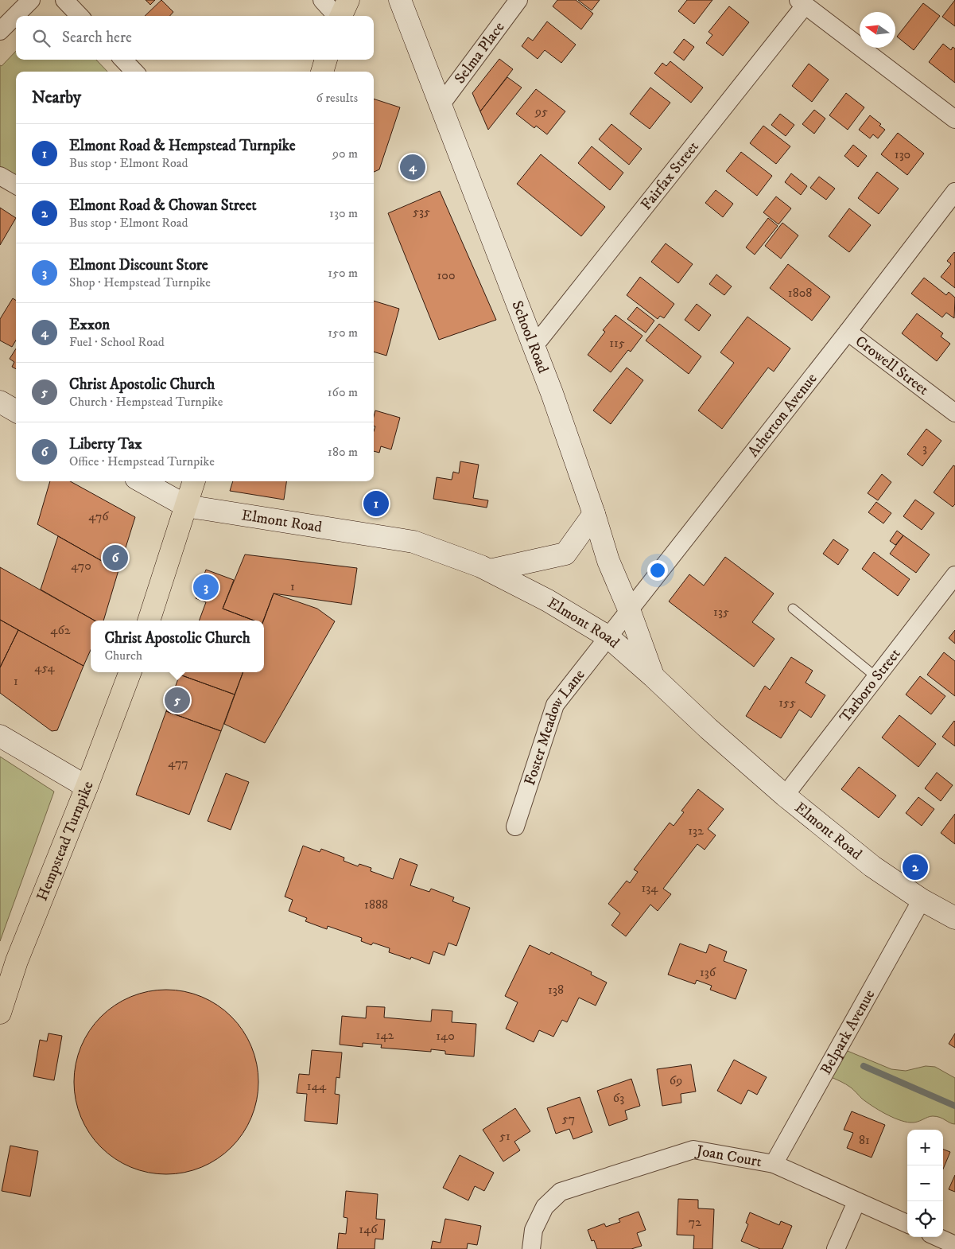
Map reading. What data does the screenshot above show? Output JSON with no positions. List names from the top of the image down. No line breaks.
{"streets":{"main road":["School Road","Elmont Road","Hempstead Turnpike"],"street":["Selma Place","Fairfax Street","Crowell Street","Atherton Avenue","Tarboro Street","Foster Meadow Lane","Belpark Avenue","Joan Court"]},"crossings":[["Selma Place","School Road"],["Fairfax Street","School Road"],["School Road","Atherton Avenue"],["School Road","Elmont Road"],["Crowell Street","Atherton Avenue"],["Atherton Avenue","Elmont Road"],["Atherton Avenue","Foster Meadow Lane"],["Elmont Road","Tarboro Street"],["Elmont Road","Foster Meadow Lane"],["Elmont Road","Belpark Avenue"],["Belpark Avenue","Joan Court"]],"house_numbers":["95","130","535","100","1808","115","3","476","470","1","135","462","454","1","155","477","132","134","1888","136","138","142","140","69","144","63","57","51","81","72","146"],"north":"left","page":{"search":"Search here","heading":["Nearby","6 results"],"list":[{"mark":"1","name":"Elmont Road & Hempstead Turnpike","note":"Bus stop · Elmont Road","value":"90 m"},{"mark":"2","name":"Elmont Road & Chowan Street","note":"Bus stop · Elmont Road","value":"130 m"},{"mark":"3","name":"Elmont Discount Store","note":"Shop · Hempstead Turnpike","value":"150 m"},{"mark":"4","name":"Exxon","note":"Fuel · School Road","value":"150 m"},{"mark":"5","name":"Christ Apostolic Church","note":"Church · Hempstead Turnpike","value":"160 m"},{"mark":"6","name":"Liberty Tax","note":"Office · Hempstead Turnpike","value":"180 m"}],"pins":["4","1","6","3","5","2"],"popup":["Christ Apostolic Church","Church"],"map_buttons":["+","−"]}}
